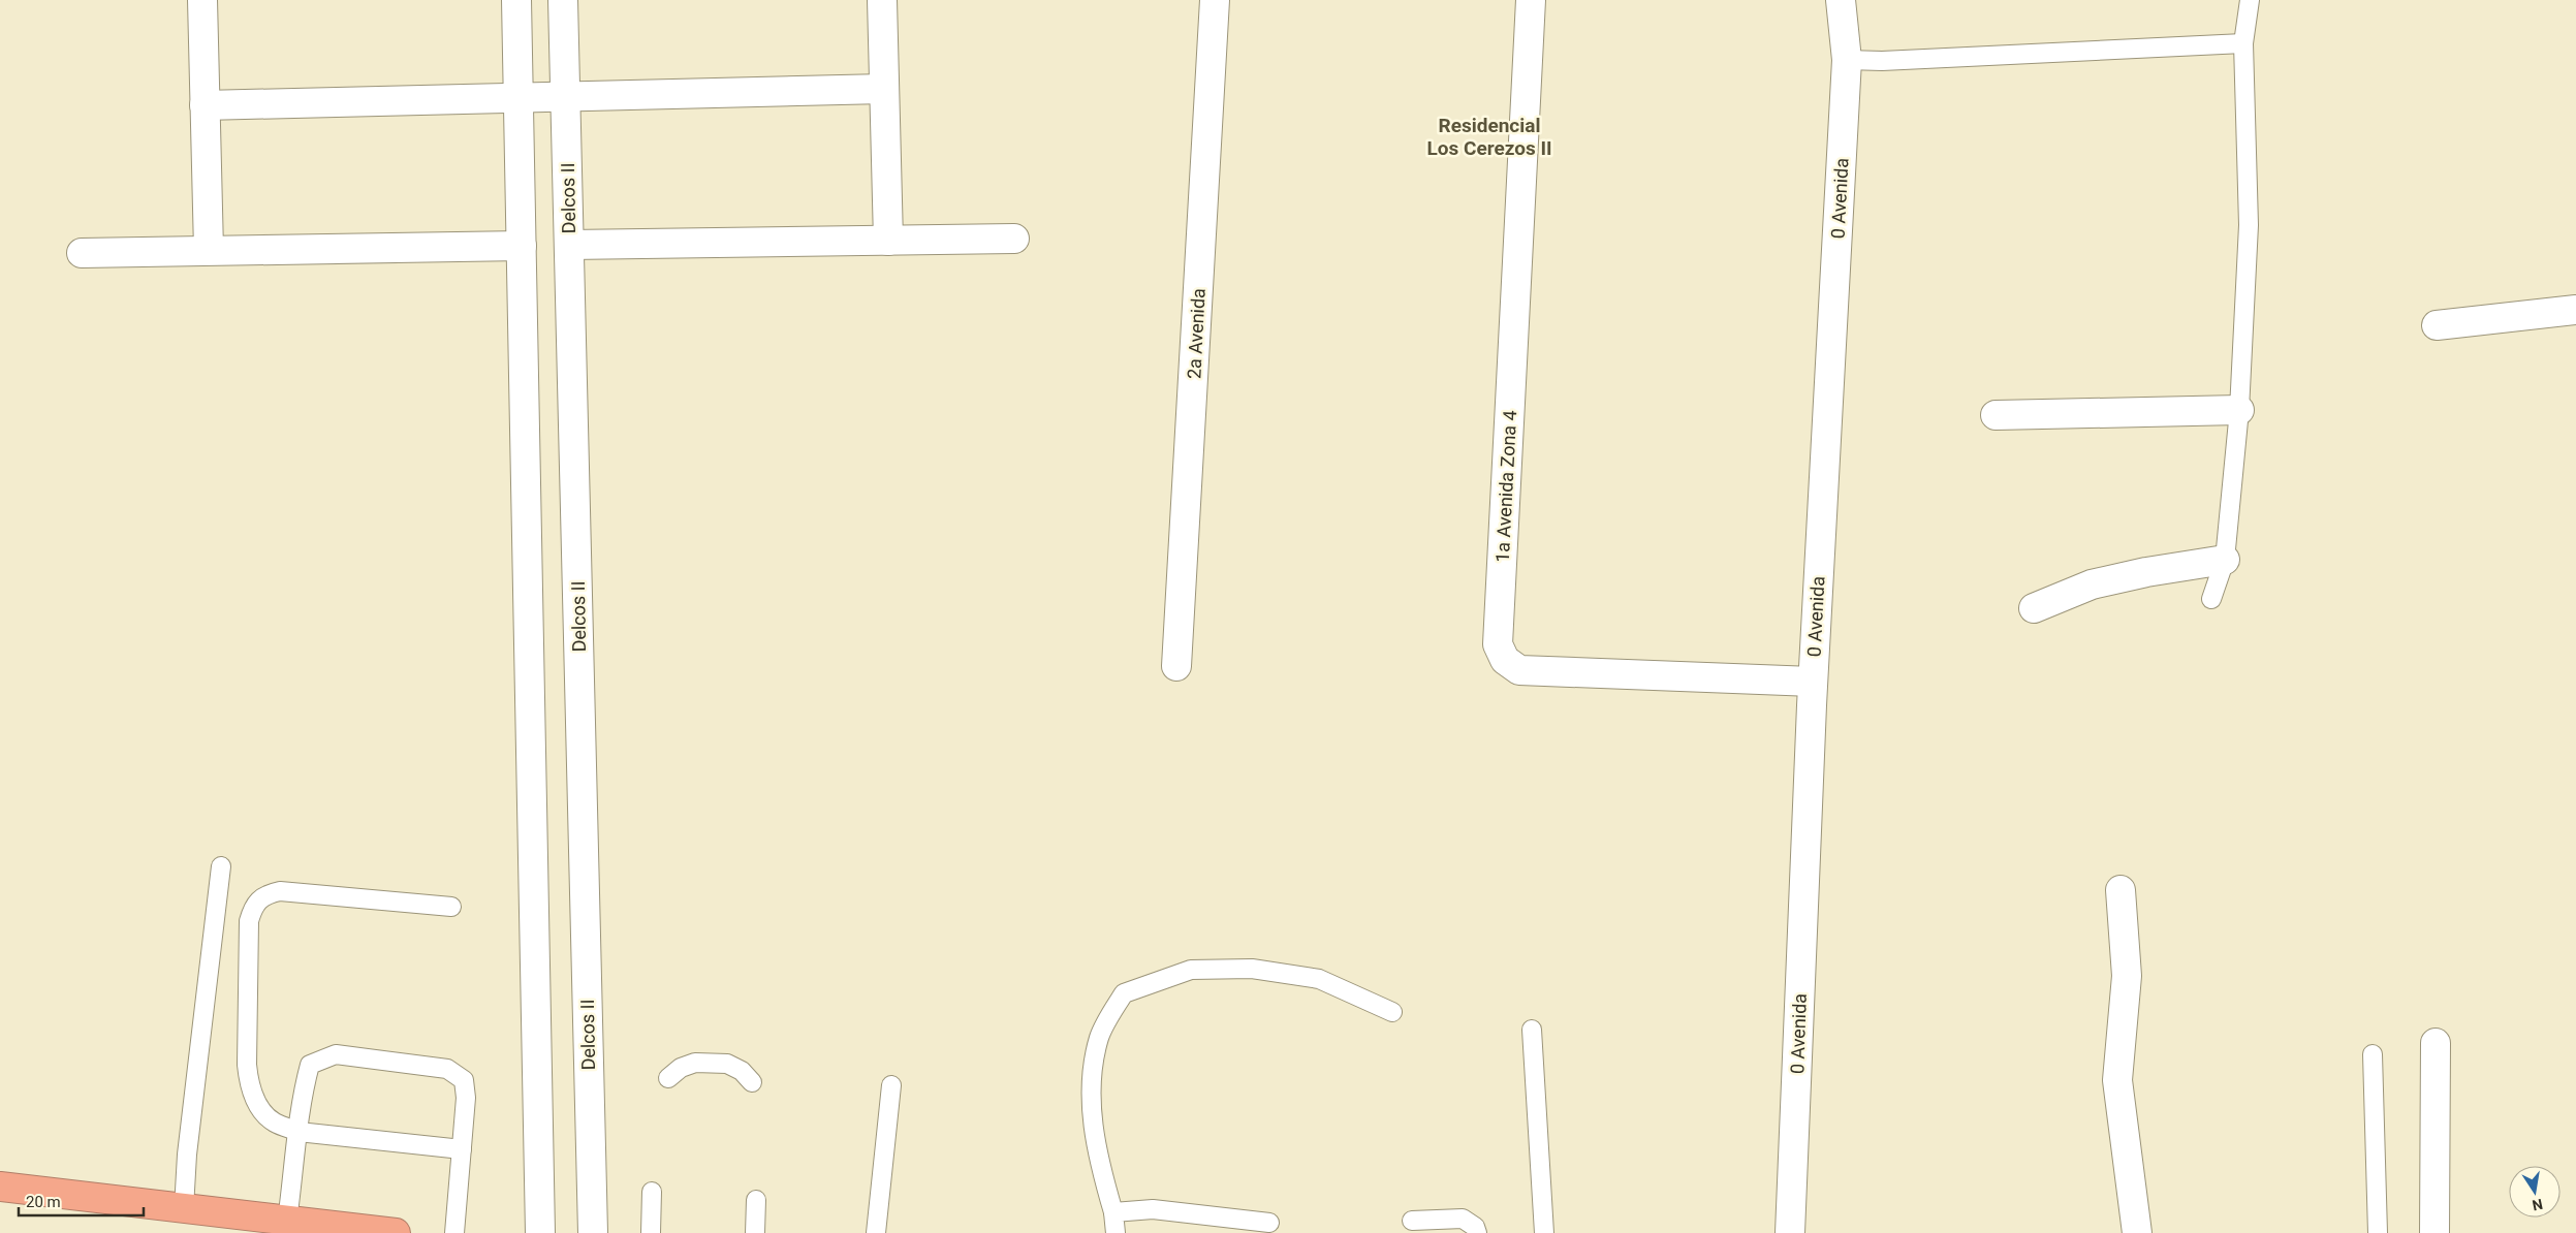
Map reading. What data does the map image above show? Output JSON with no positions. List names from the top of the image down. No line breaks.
{"streets":{"street":["Delcos II","0 Avenida","2a Avenida","1a Avenida Zona 4"]},"crossings":[["0 Avenida","1a Avenida Zona 4"]],"districts":["Residencial Los Cerezos II"],"scale_bar":"20 m","north":"bottom"}
